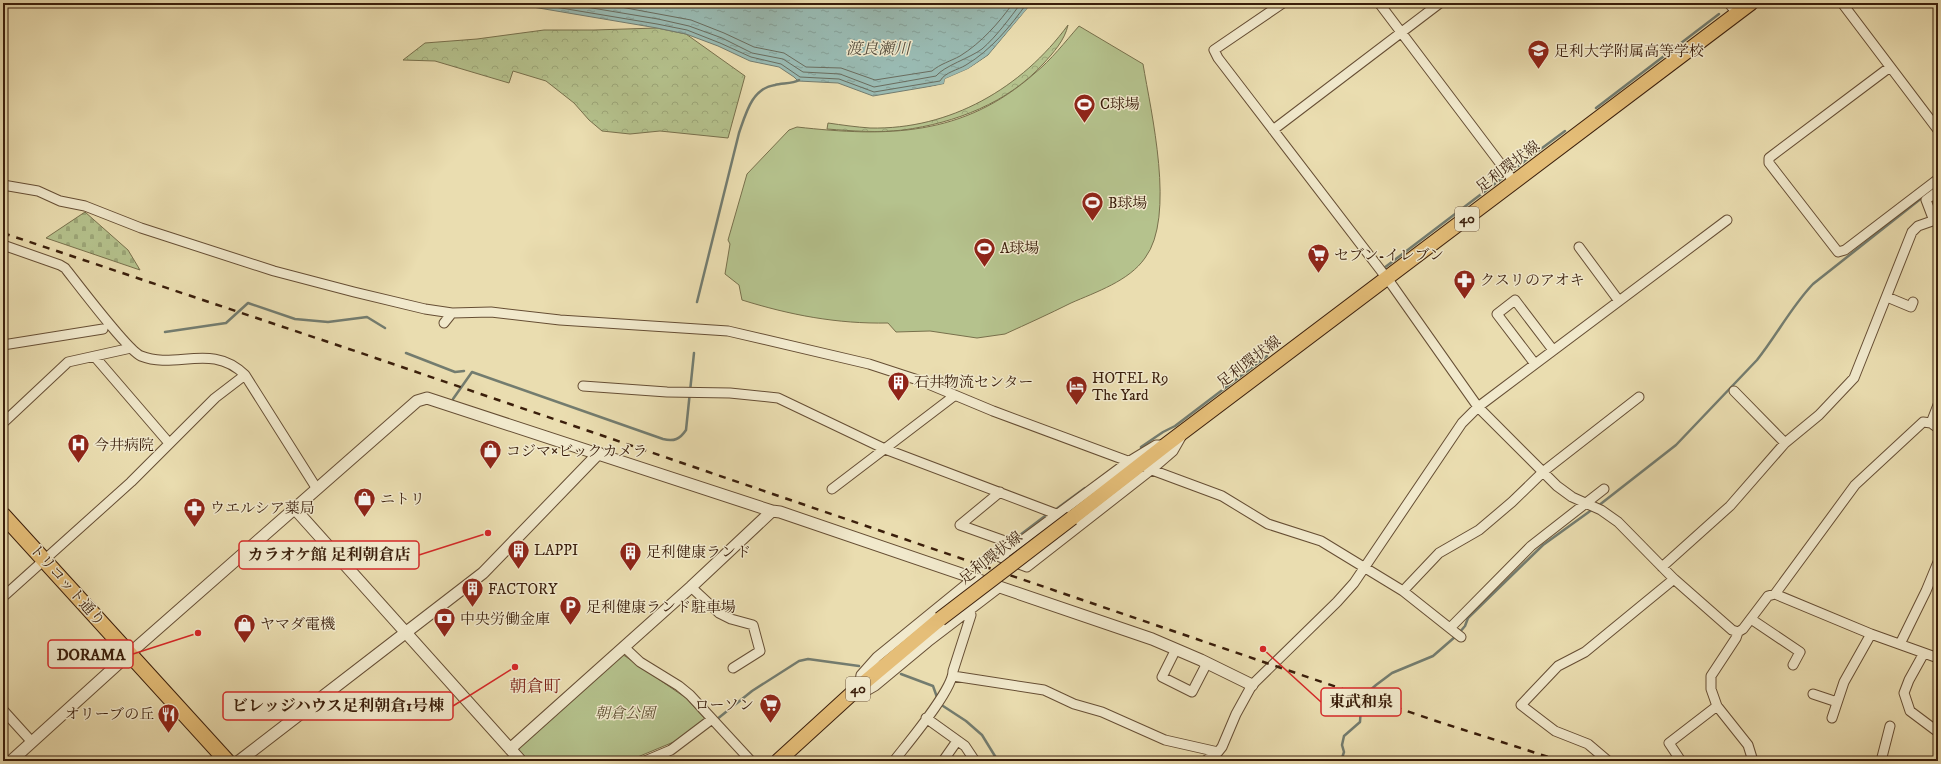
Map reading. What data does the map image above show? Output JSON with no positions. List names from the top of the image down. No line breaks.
{"streets":{"highway":["トリコット通り"],"main road":["足利環状線","40"]},"districts":["朝倉町"],"water":["渡良瀬川"],"parks":["朝倉公園"],"places":{"school or university":["足利大学附属高等学校"],"sports":["C球場","B球場","A球場"],"supermarket":["セブン-イレブン","ローソン"],"pharmacy":["クスリのアオキ","ウエルシア薬局"],"building":["石井物流センター","LAPPI","足利健康ランド","FACTORY"],"hotel":["HOTEL R9 The Yard"],"hospital":["今井病院"],"shop":["コジマ×ビックカメラ","ニトリ","ヤマダ電機"],"other":["カラオケ館 足利朝倉店","DORAMA","東武和泉","ビレッジハウス足利朝倉1号棟"],"parking":["足利健康ランド駐車場"],"bank":["中央労働金庫"],"restaurant":["オリーブの丘"]}}
